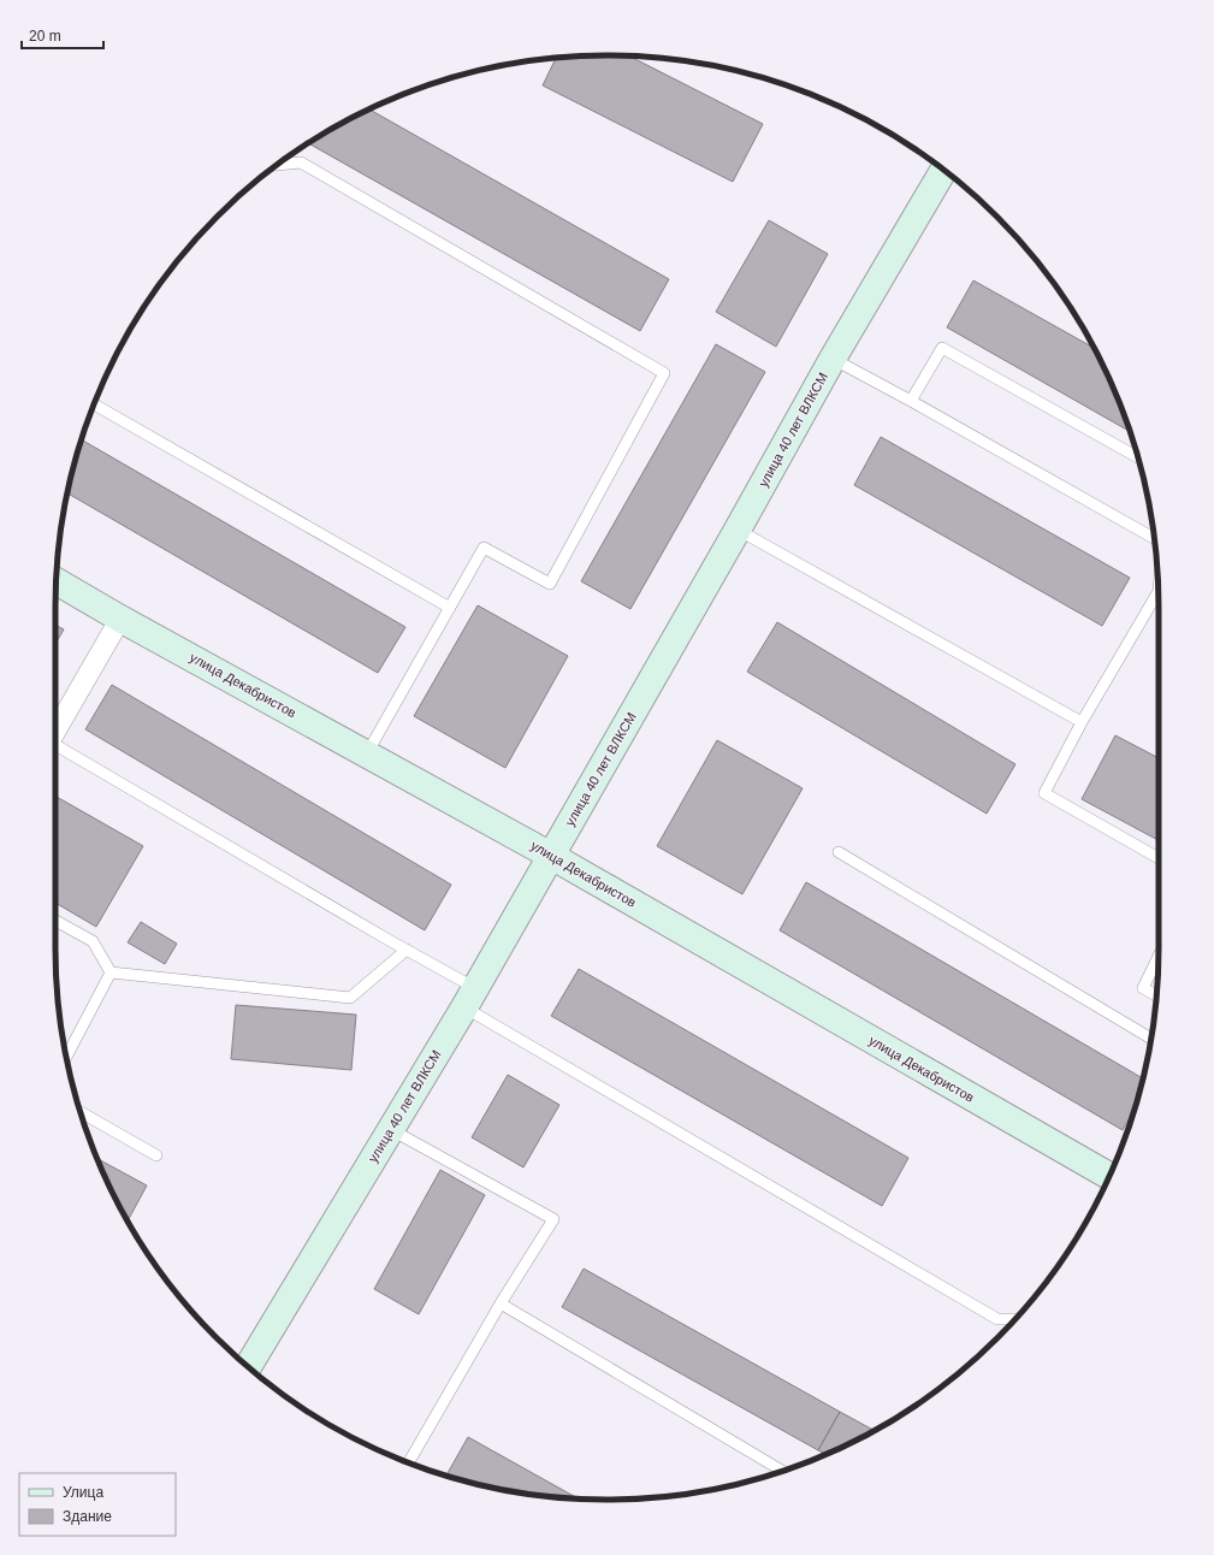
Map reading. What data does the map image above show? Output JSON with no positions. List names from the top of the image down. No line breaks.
{"streets":{"main road":["улица 40 лет ВЛКСМ","улица Декабристов"]},"crossings":[["улица 40 лет ВЛКСМ","улица Декабристов"]],"legend":["Улица","Здание"],"scale_bar":"20 m"}
